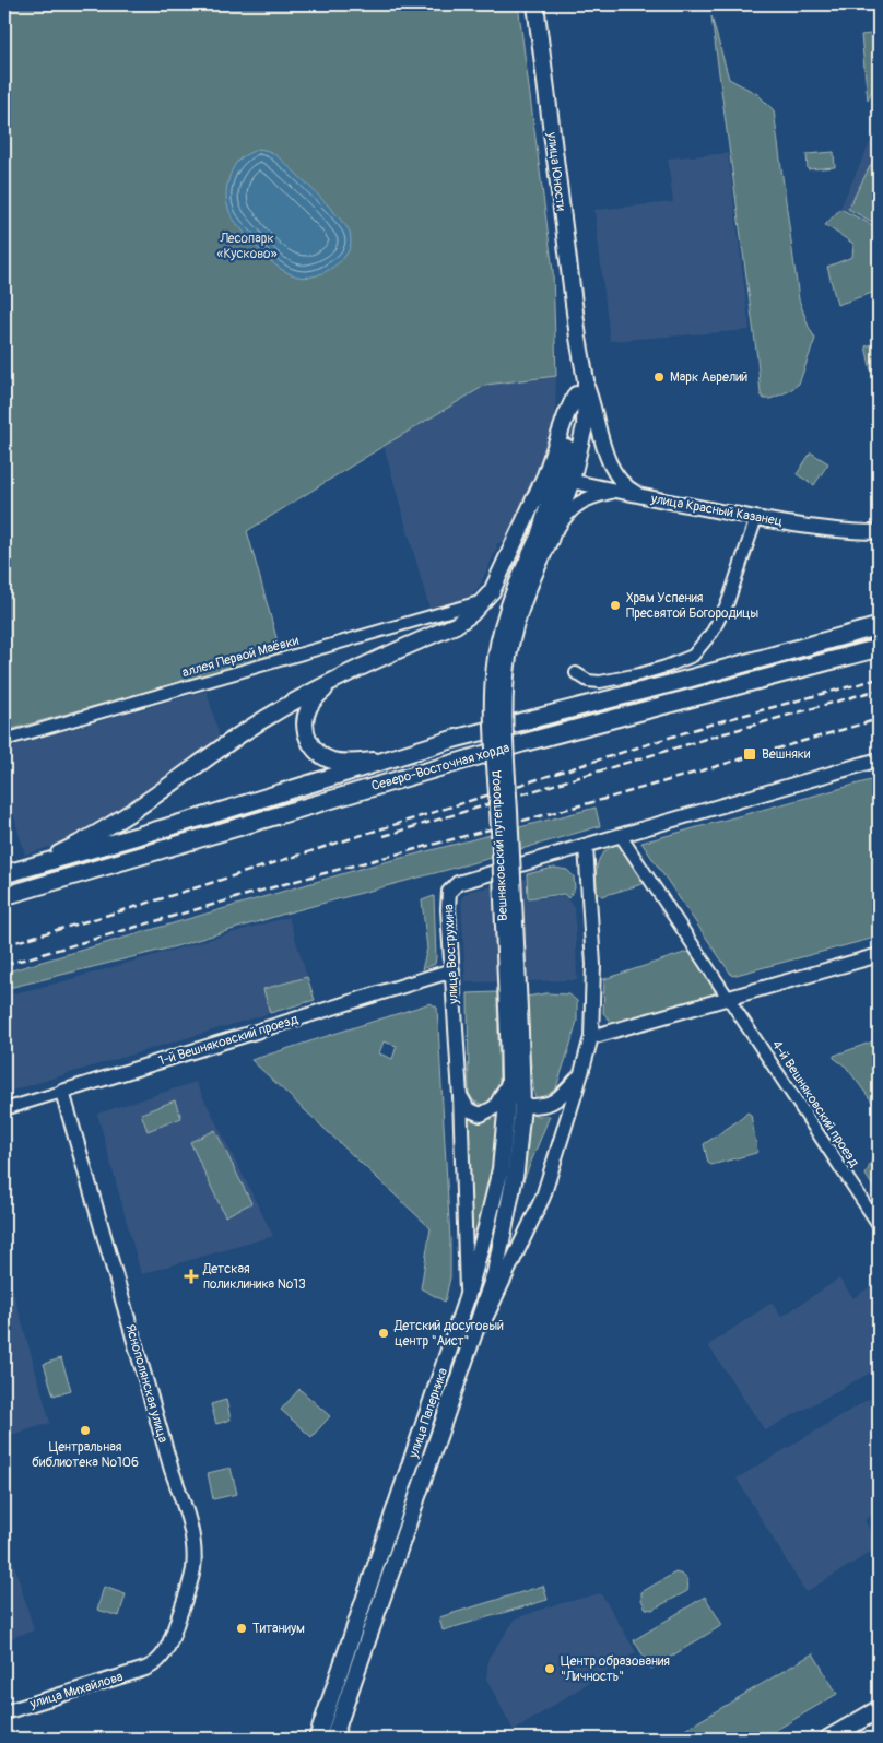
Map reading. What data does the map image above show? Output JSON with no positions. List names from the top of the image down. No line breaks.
{"streets":{"main road":["улица Юности","Северо-Восточная хорда","Вешняковский путепровод","улица Паперника"],"street":["улица Красный Казанец","аллея Первой Маёвки","улица Вострухина","1-й Вешняковский проезд","4-й Вешняковский проезд","Яснополянская улица","улица Михайлова"]},"crossings":[["улица Юности","улица Красный Казанец"],["улица Юности","Вешняковский путепровод"],["Вешняковский путепровод","улица Паперника"],["улица Вострухина","1-й Вешняковский проезд"],["улица Вострухина","4-й Вешняковский проезд"],["улица Вострухина","улица Паперника"],["1-й Вешняковский проезд","Яснополянская улица"],["Яснополянская улица","улица Михайлова"]],"parks":["Лесопарк «Кусково»"],"places":{"other":["Марк Аврелий","Храм Успения Пресвятой Богородицы","Детский досуговый центр \"Аист\"","Центральная библиотека №106","Титаниум","Центр образования \"Личность\""],"transit":["Вешняки"],"health":["Детская поликлиника №13"]}}
